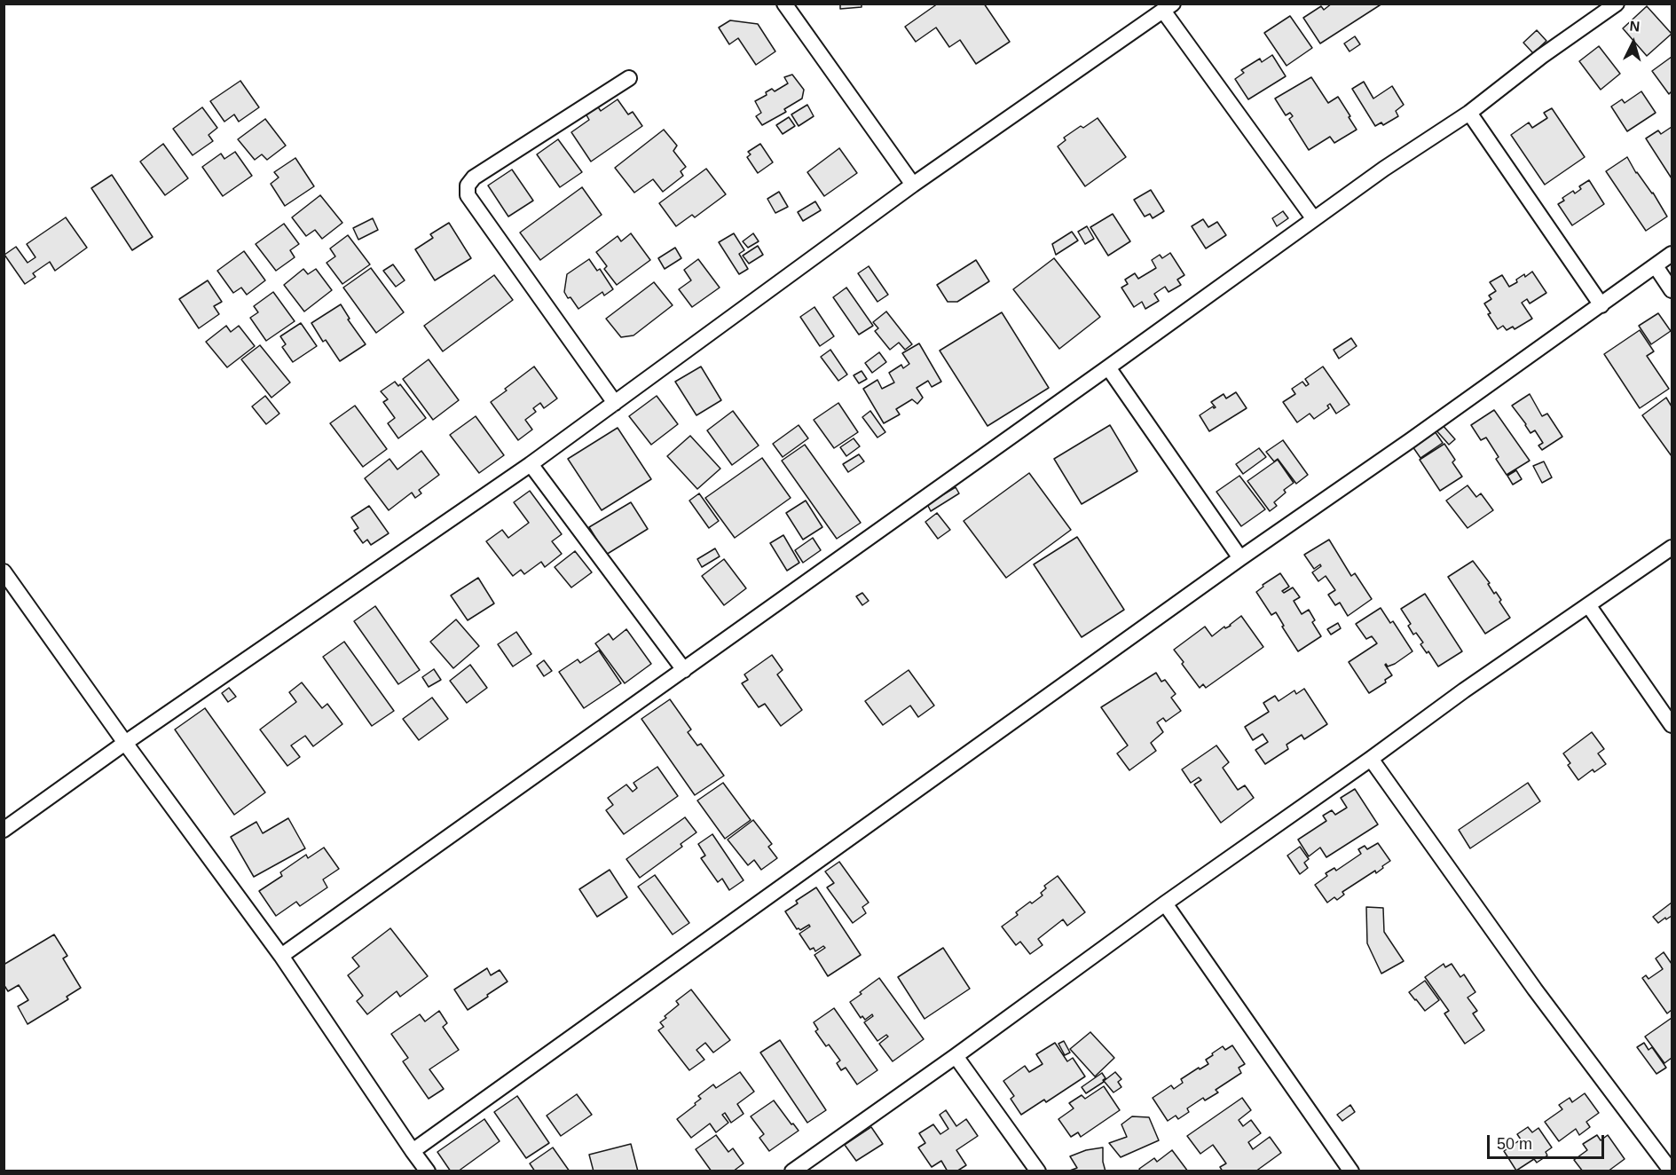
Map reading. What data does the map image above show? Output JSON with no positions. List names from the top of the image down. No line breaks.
{"scale_bar":"50 m","north":"top"}
